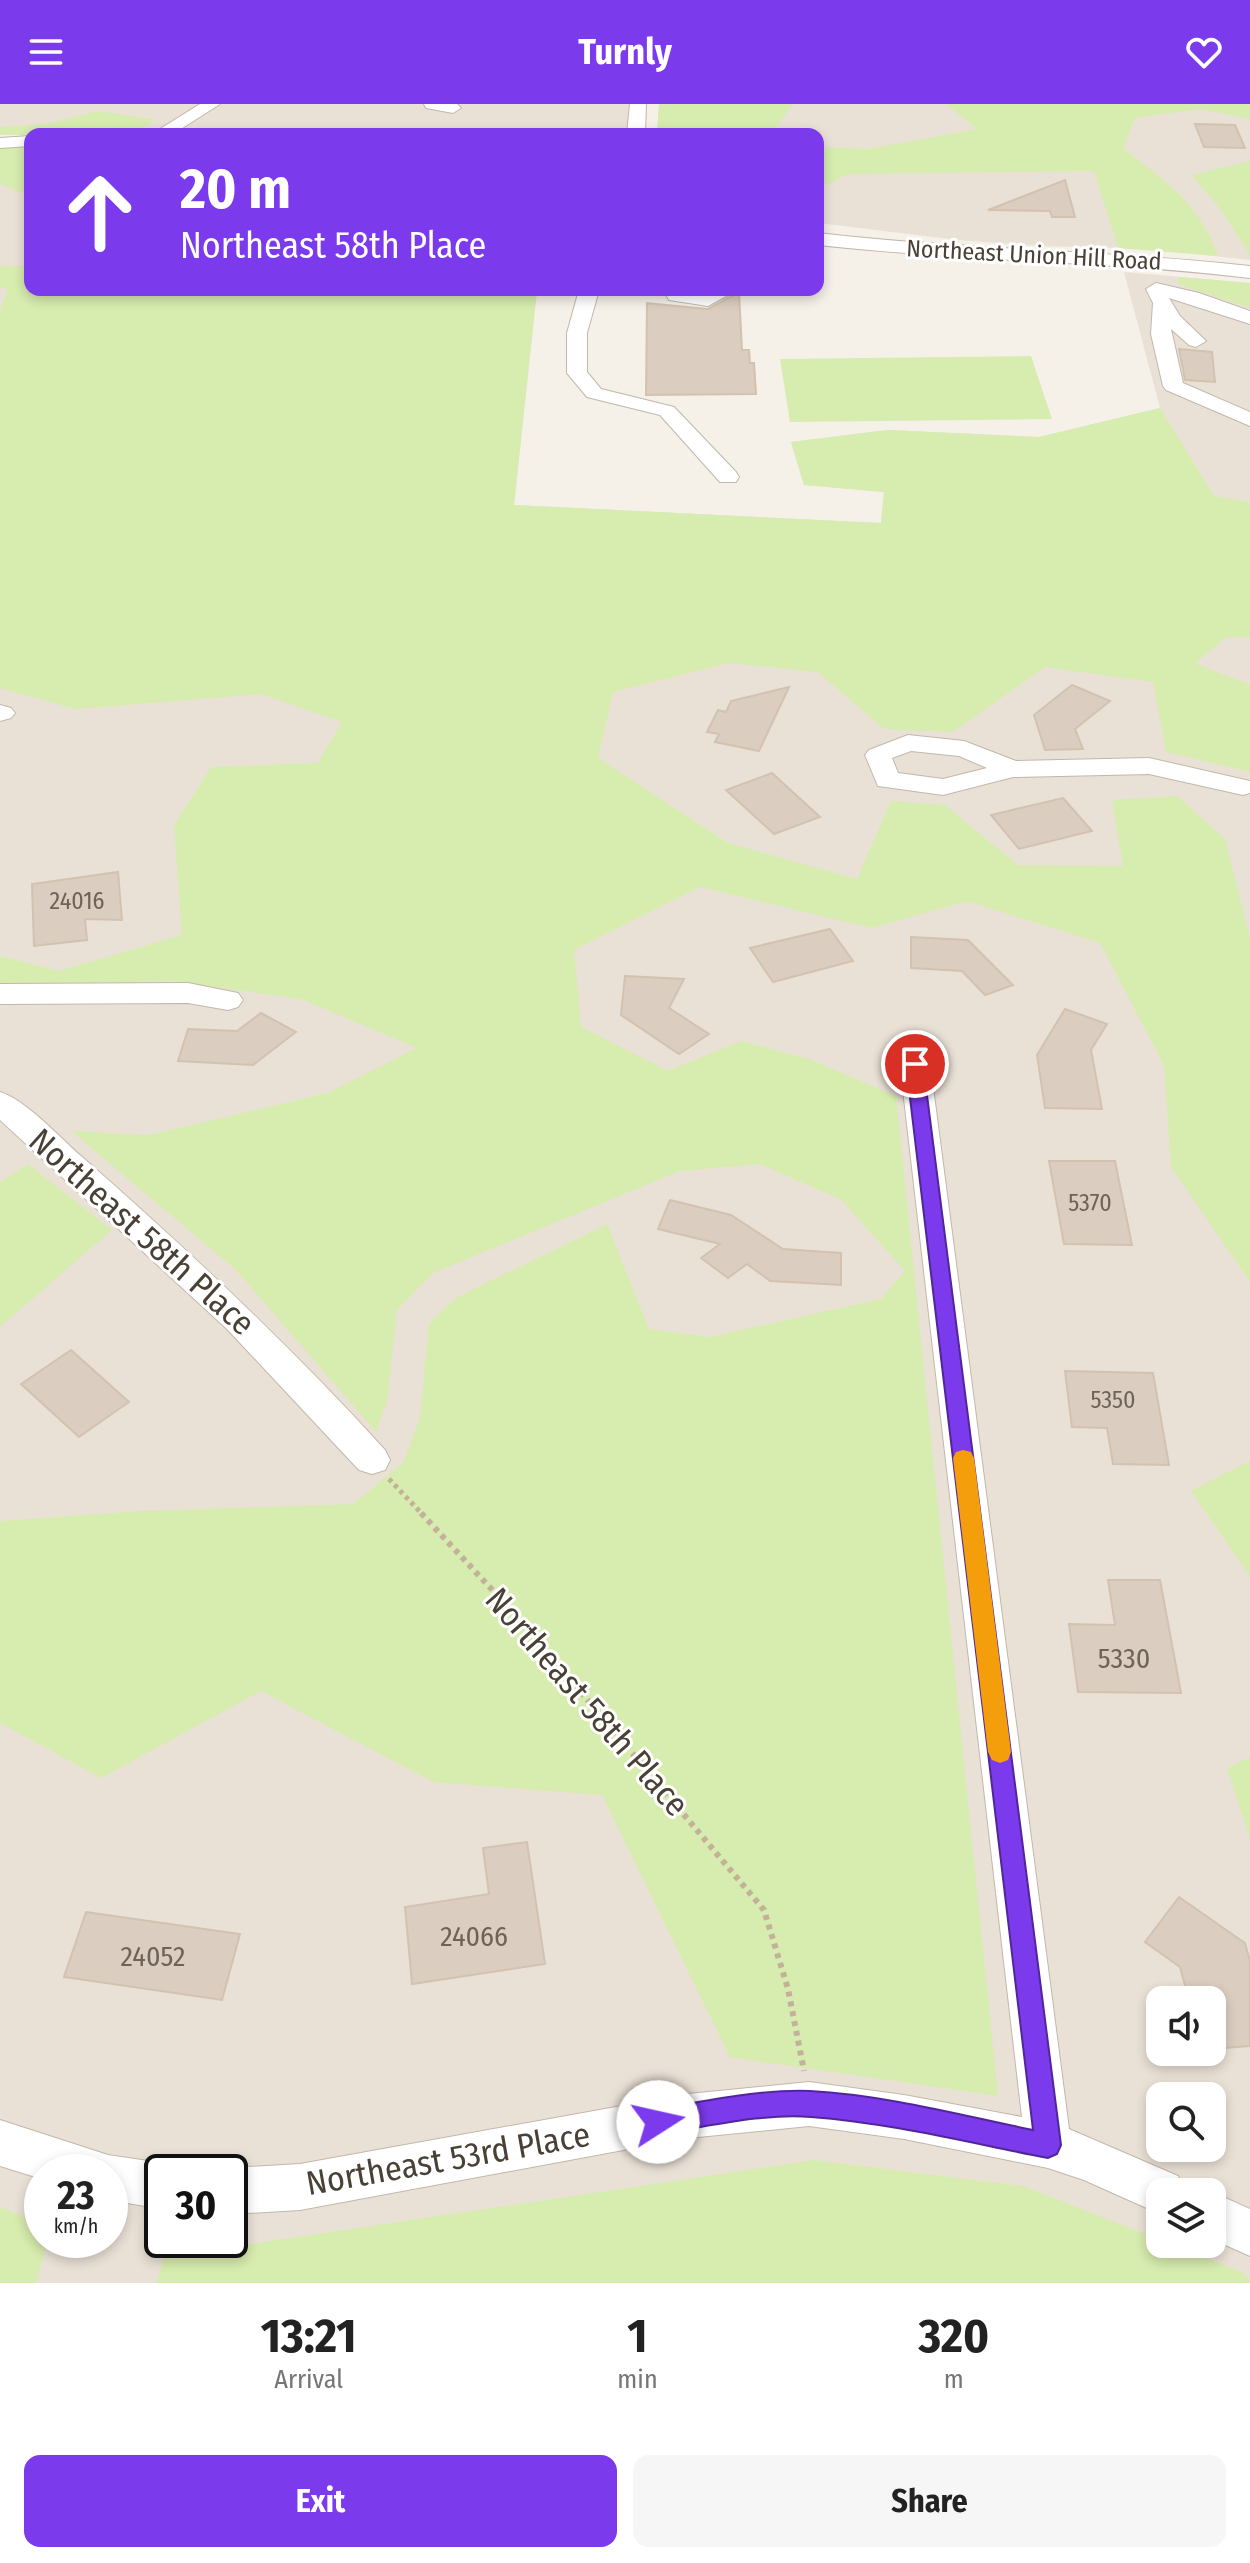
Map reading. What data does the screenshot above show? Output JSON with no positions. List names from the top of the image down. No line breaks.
{"streets":{"street":["Northeast Union Hill Road","Northeast 58th Place","Northeast 53rd Place"]},"crossings":[["Northeast 58th Place","Northeast 53rd Place"]],"house_numbers":["24016","5370","5350","5330","24066","24052"],"page":{"header":"Turnly","turn":["20 m","Northeast 58th Place"],"speed":"23 km/h","limit":"30","eta":["13:21","Arrival","1","min","320","m"],"buttons":["Exit","Share"]}}
